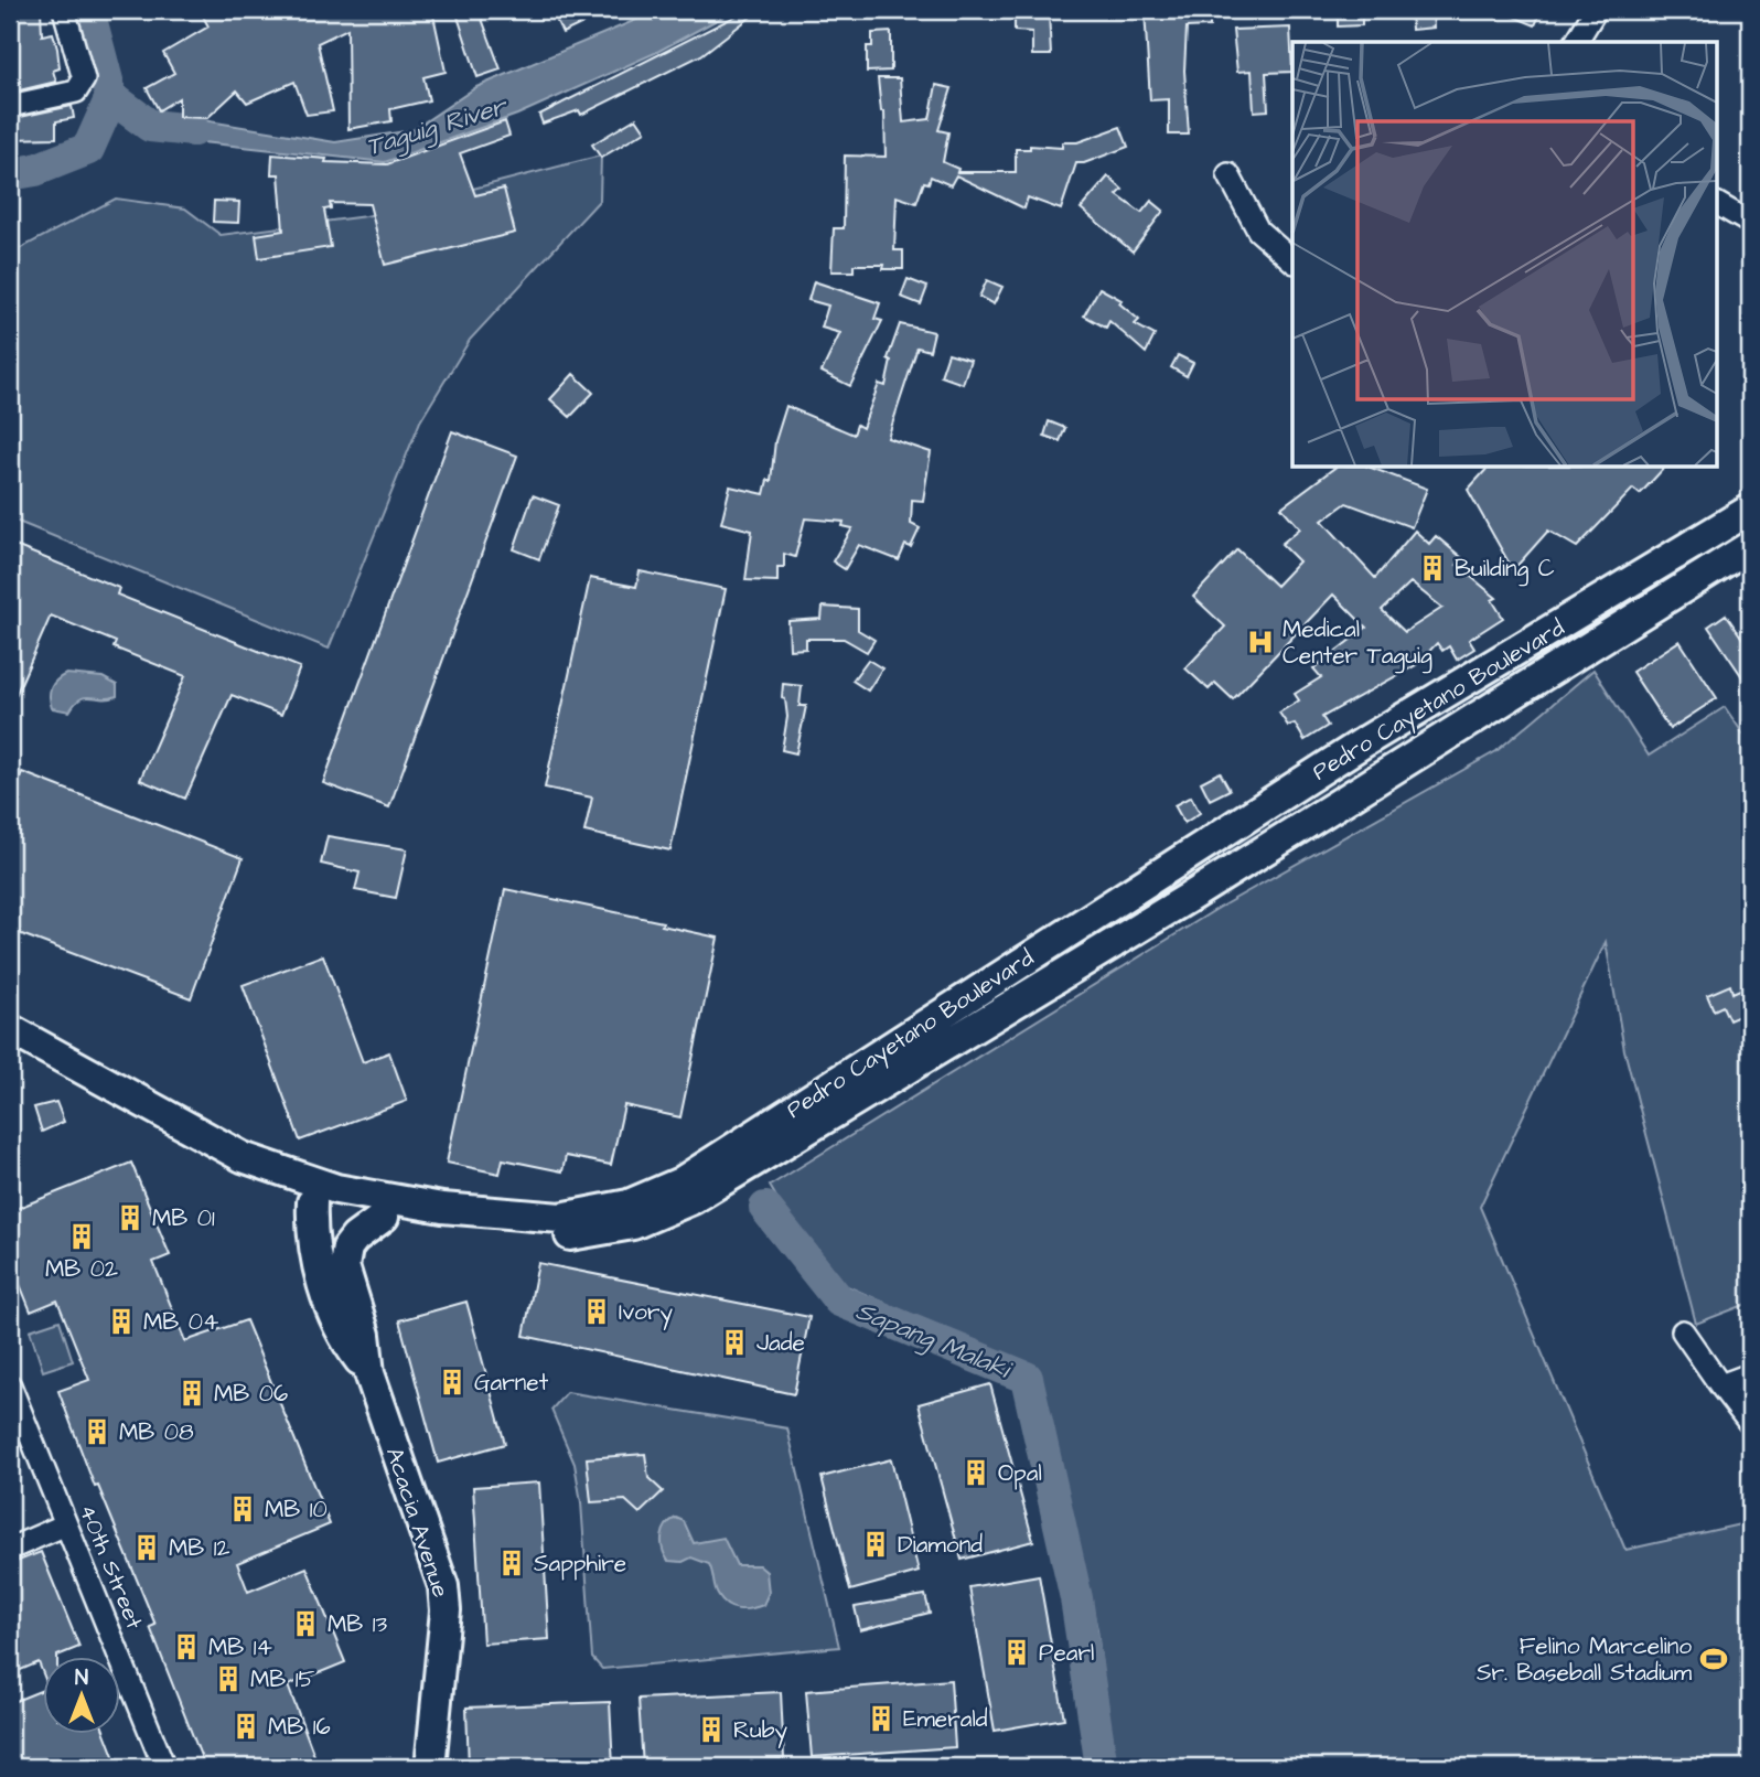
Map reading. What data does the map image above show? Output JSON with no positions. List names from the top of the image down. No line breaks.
{"streets":{"main road":["Pedro Cayetano Boulevard","Acacia Avenue"],"street":["40th Street"]},"crossings":[["Pedro Cayetano Boulevard","Acacia Avenue"]],"water":["Taguig River","Sapang Malaki"],"places":{"building":["Building C","MB 01","MB 02","Ivory","MB 04","Jade","Garnet","MB 06","MB 08","Opal","MB 10","Diamond","MB 12","Sapphire","MB 13","MB 14","Pearl","MB 15","Emerald","MB 16","Ruby"],"hospital":["Medical Center Taguig"],"sports":["Felino Marcelino Sr. Baseball Stadium"]},"north":"top"}
